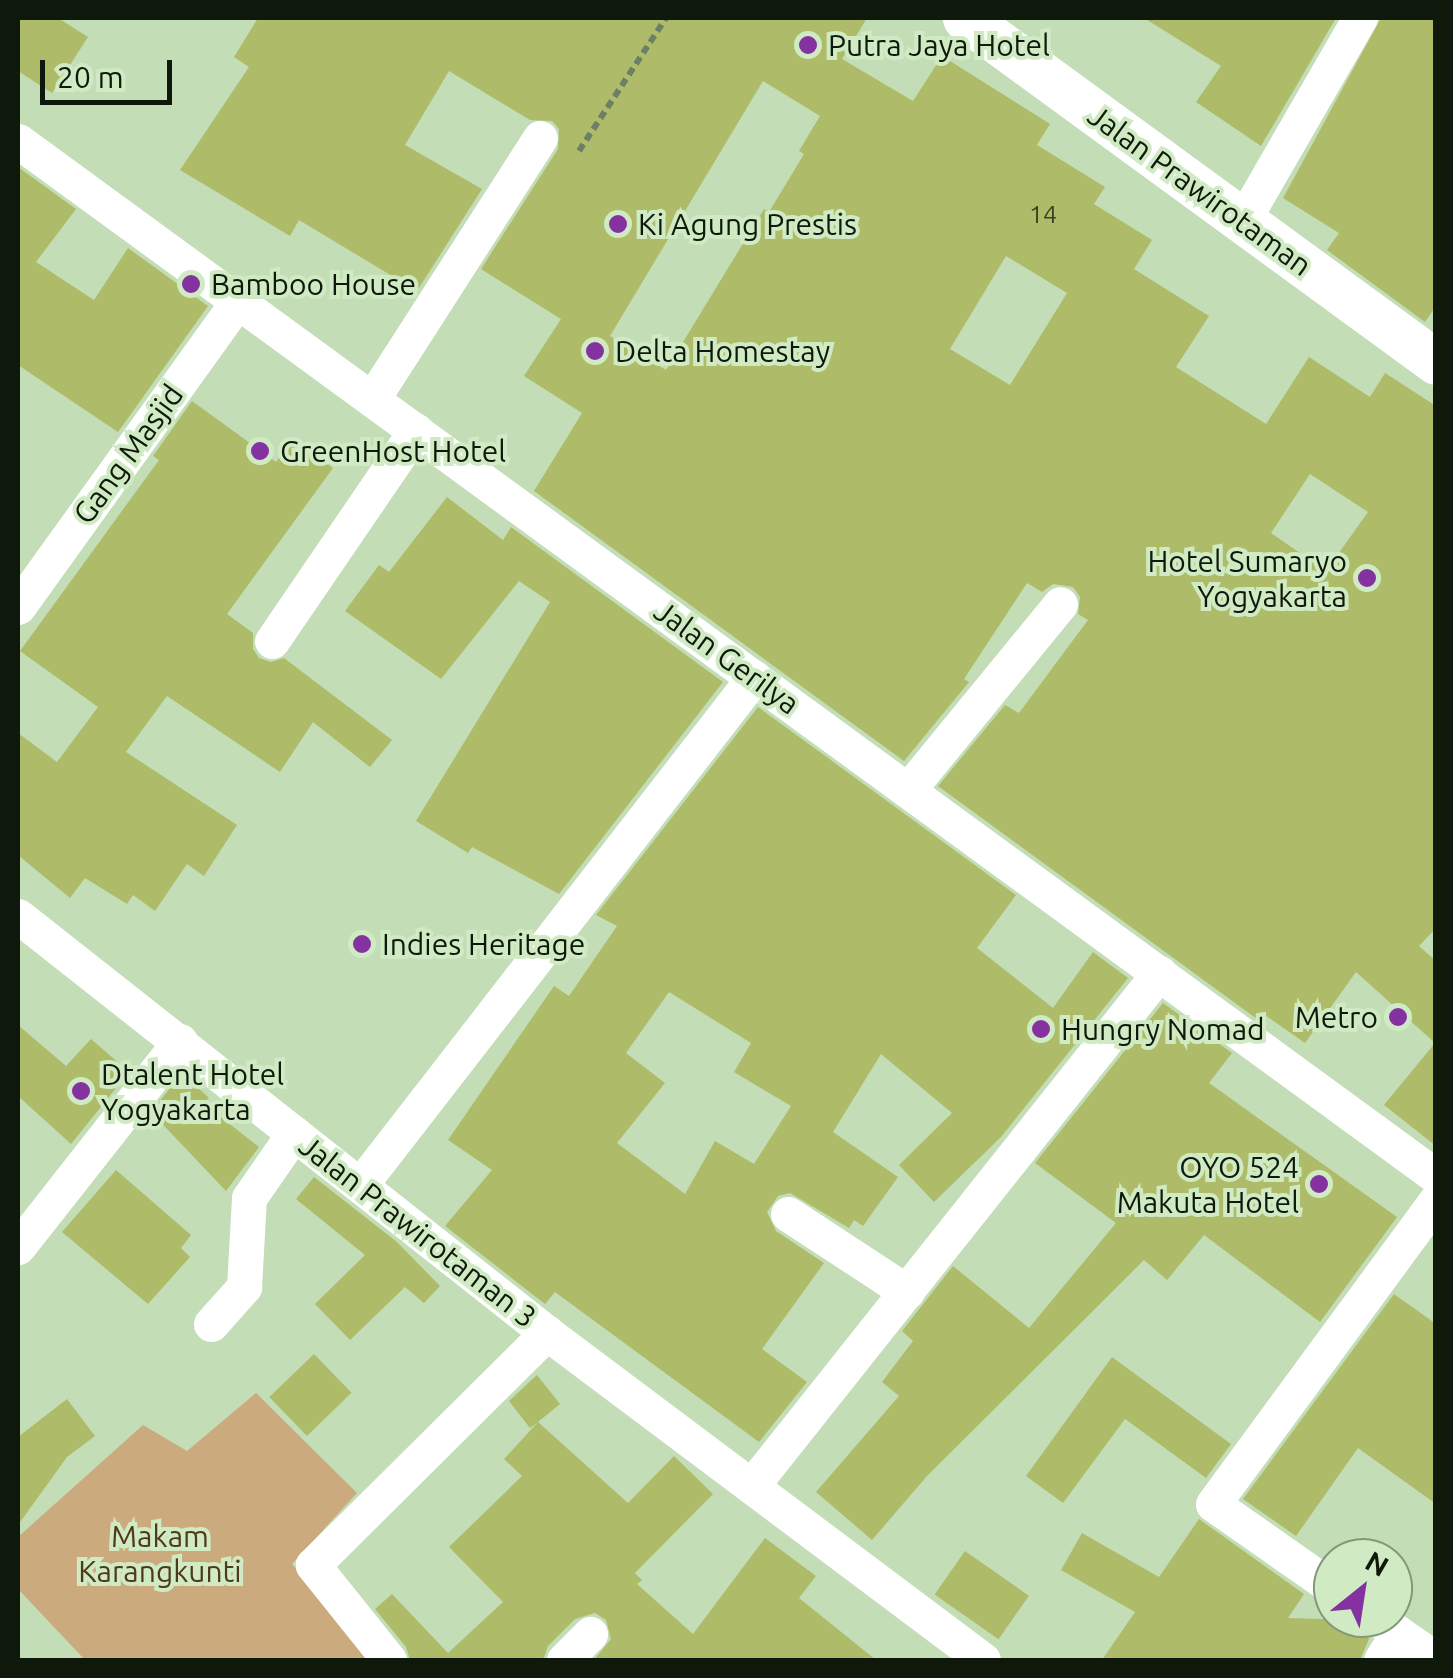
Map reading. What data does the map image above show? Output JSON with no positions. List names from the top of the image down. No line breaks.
{"streets":{"street":["Jalan Prawirotaman","Gang Masjid","Jalan Gerilya","Jalan Prawirotaman 3"]},"crossings":[["Gang Masjid","Jalan Gerilya"]],"parks":["Makam Karangkunti"],"places":["Putra Jaya Hotel","Ki Agung Prestis","Bamboo House","Delta Homestay","GreenHost Hotel","Hotel Sumaryo Yogyakarta","Indies Heritage","Metro","Hungry Nomad","Dtalent Hotel Yogyakarta","OYO 524 Makuta Hotel"],"house_numbers":["14"],"scale_bar":"20 m","north":"top right"}
